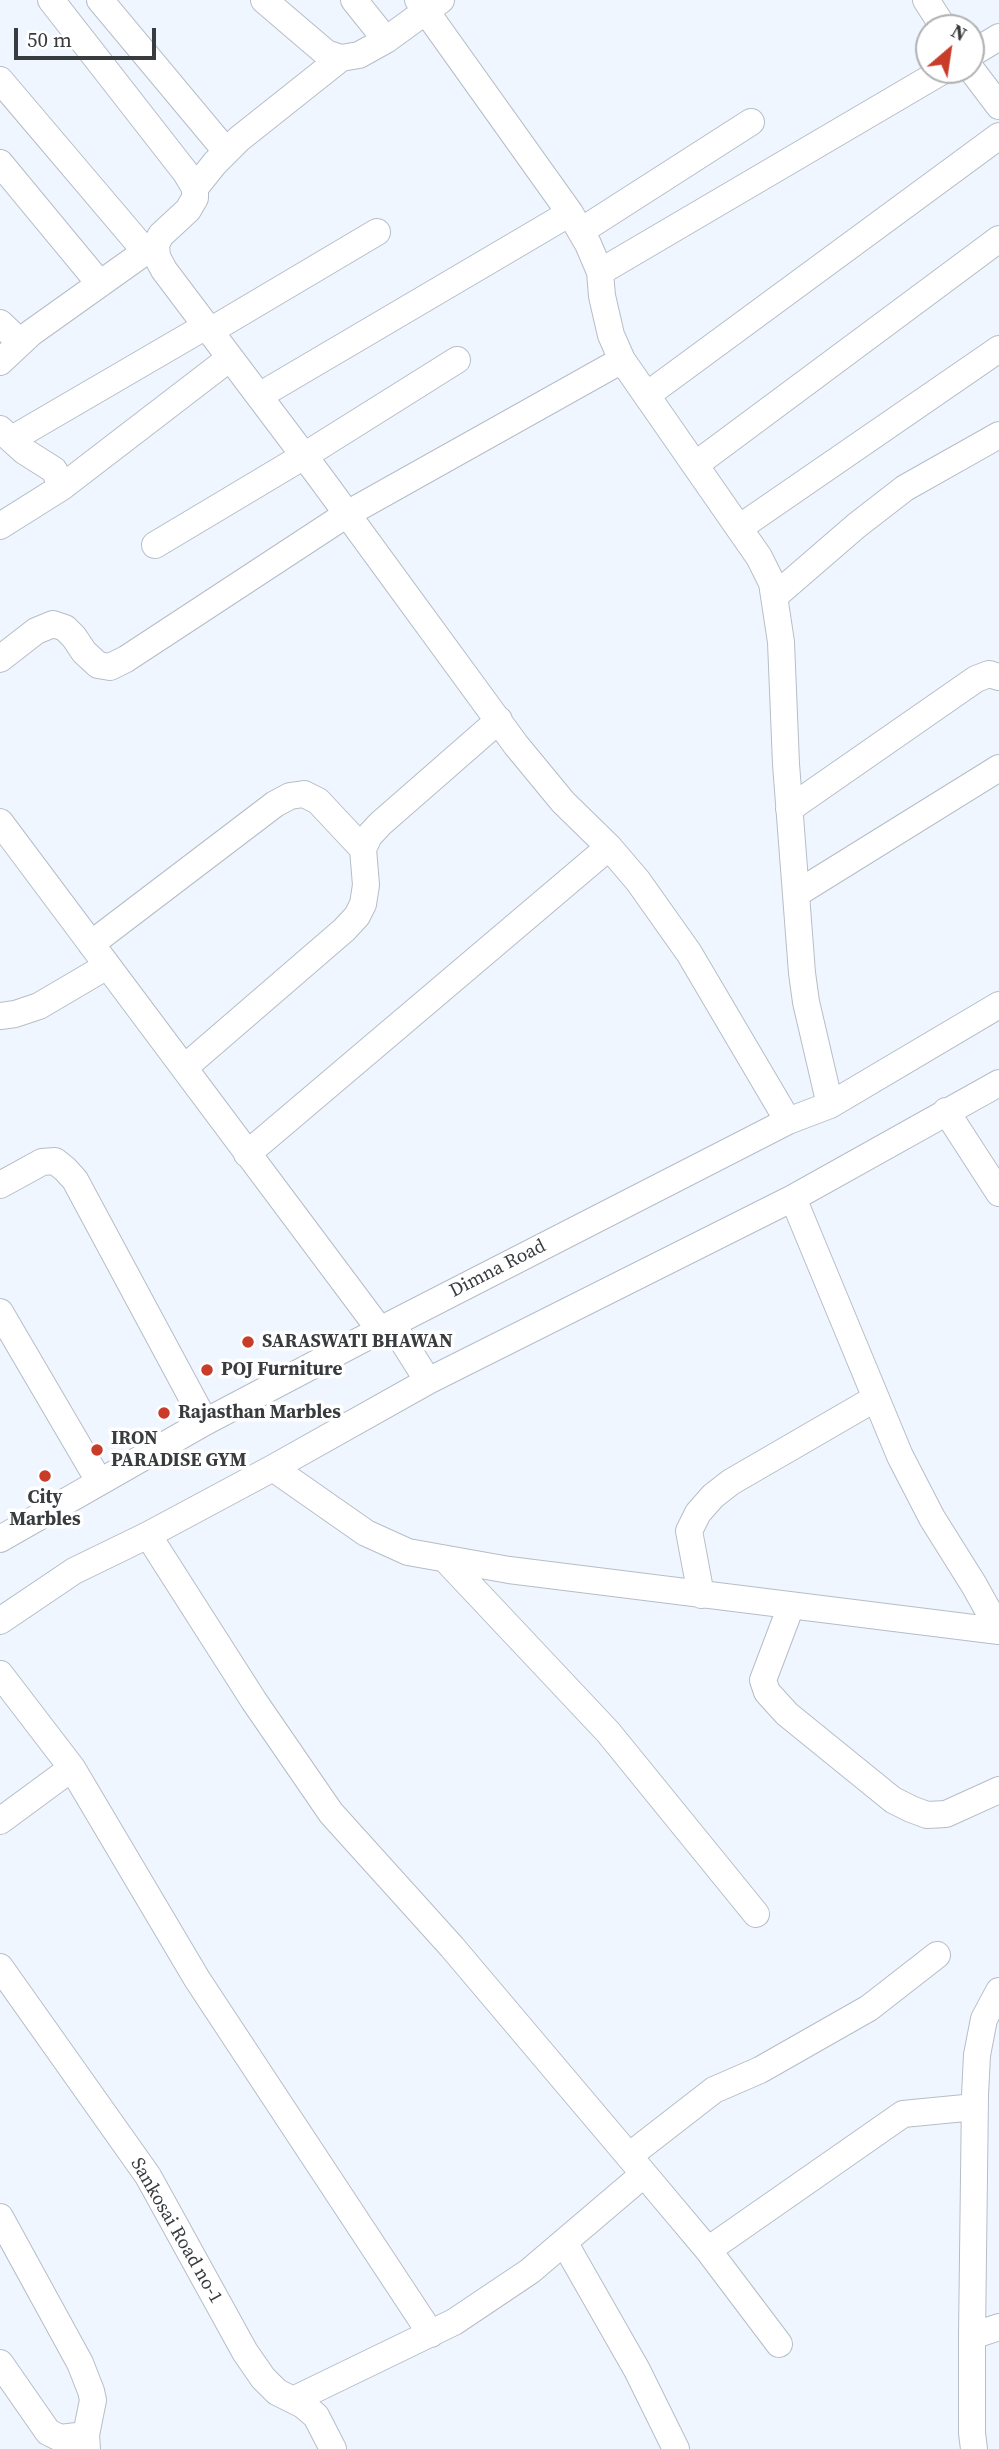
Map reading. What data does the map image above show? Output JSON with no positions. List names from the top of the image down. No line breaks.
{"streets":{"street":["Dimna Road","Sankosai Road no-1"]},"places":["SARASWATI BHAWAN","POJ Furniture","Rajasthan Marbles","IRON PARADISE GYM","City Marbles"],"scale_bar":"50 m","north":"top right"}
